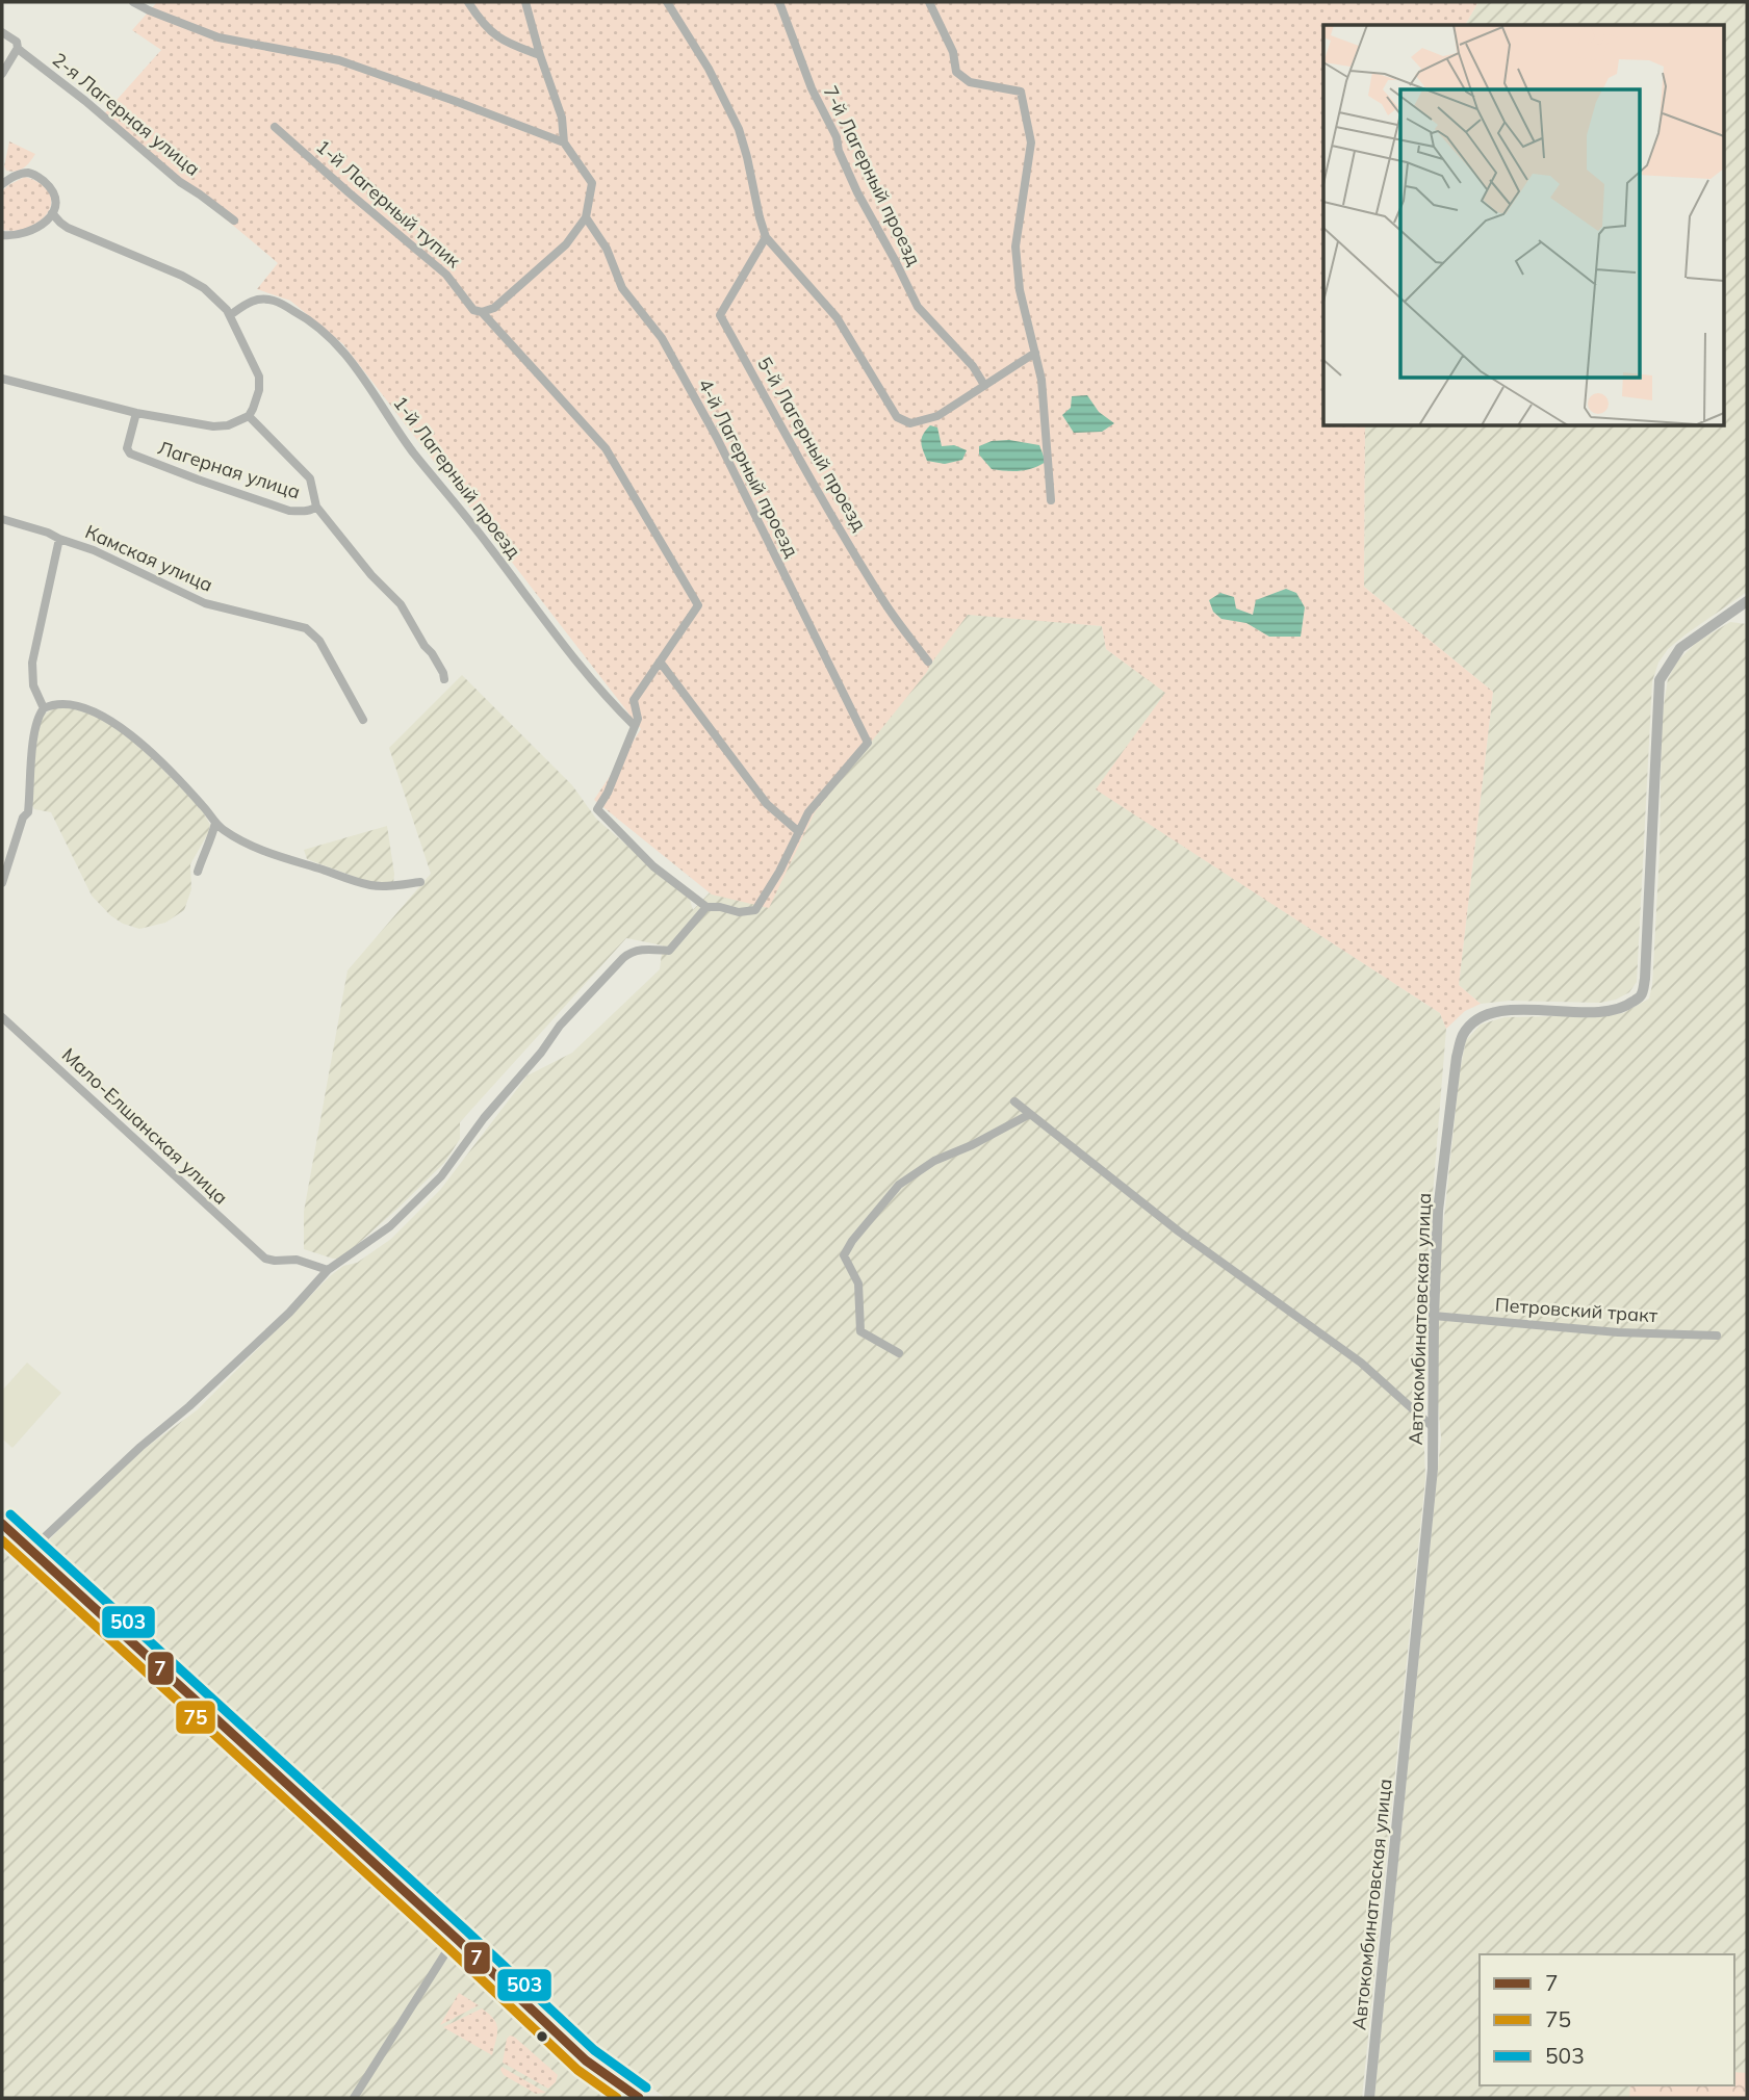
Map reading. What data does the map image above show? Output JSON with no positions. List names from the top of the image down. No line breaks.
{"streets":{"street":["2-я Лагерная улица","7-й Лагерный проезд","1-й Лагерный тупик","5-й Лагерный проезд","4-й Лагерный проезд","Лагерная улица","1-й Лагерный проезд","Камская улица","Мало-Елшанская улица","Петровский тракт","Автокомбинатовская улица"]},"crossings":[["Петровский тракт","Автокомбинатовская улица"]],"lines":["transit line 503","transit line 7","transit line 75"],"legend":["7","75","503"]}
